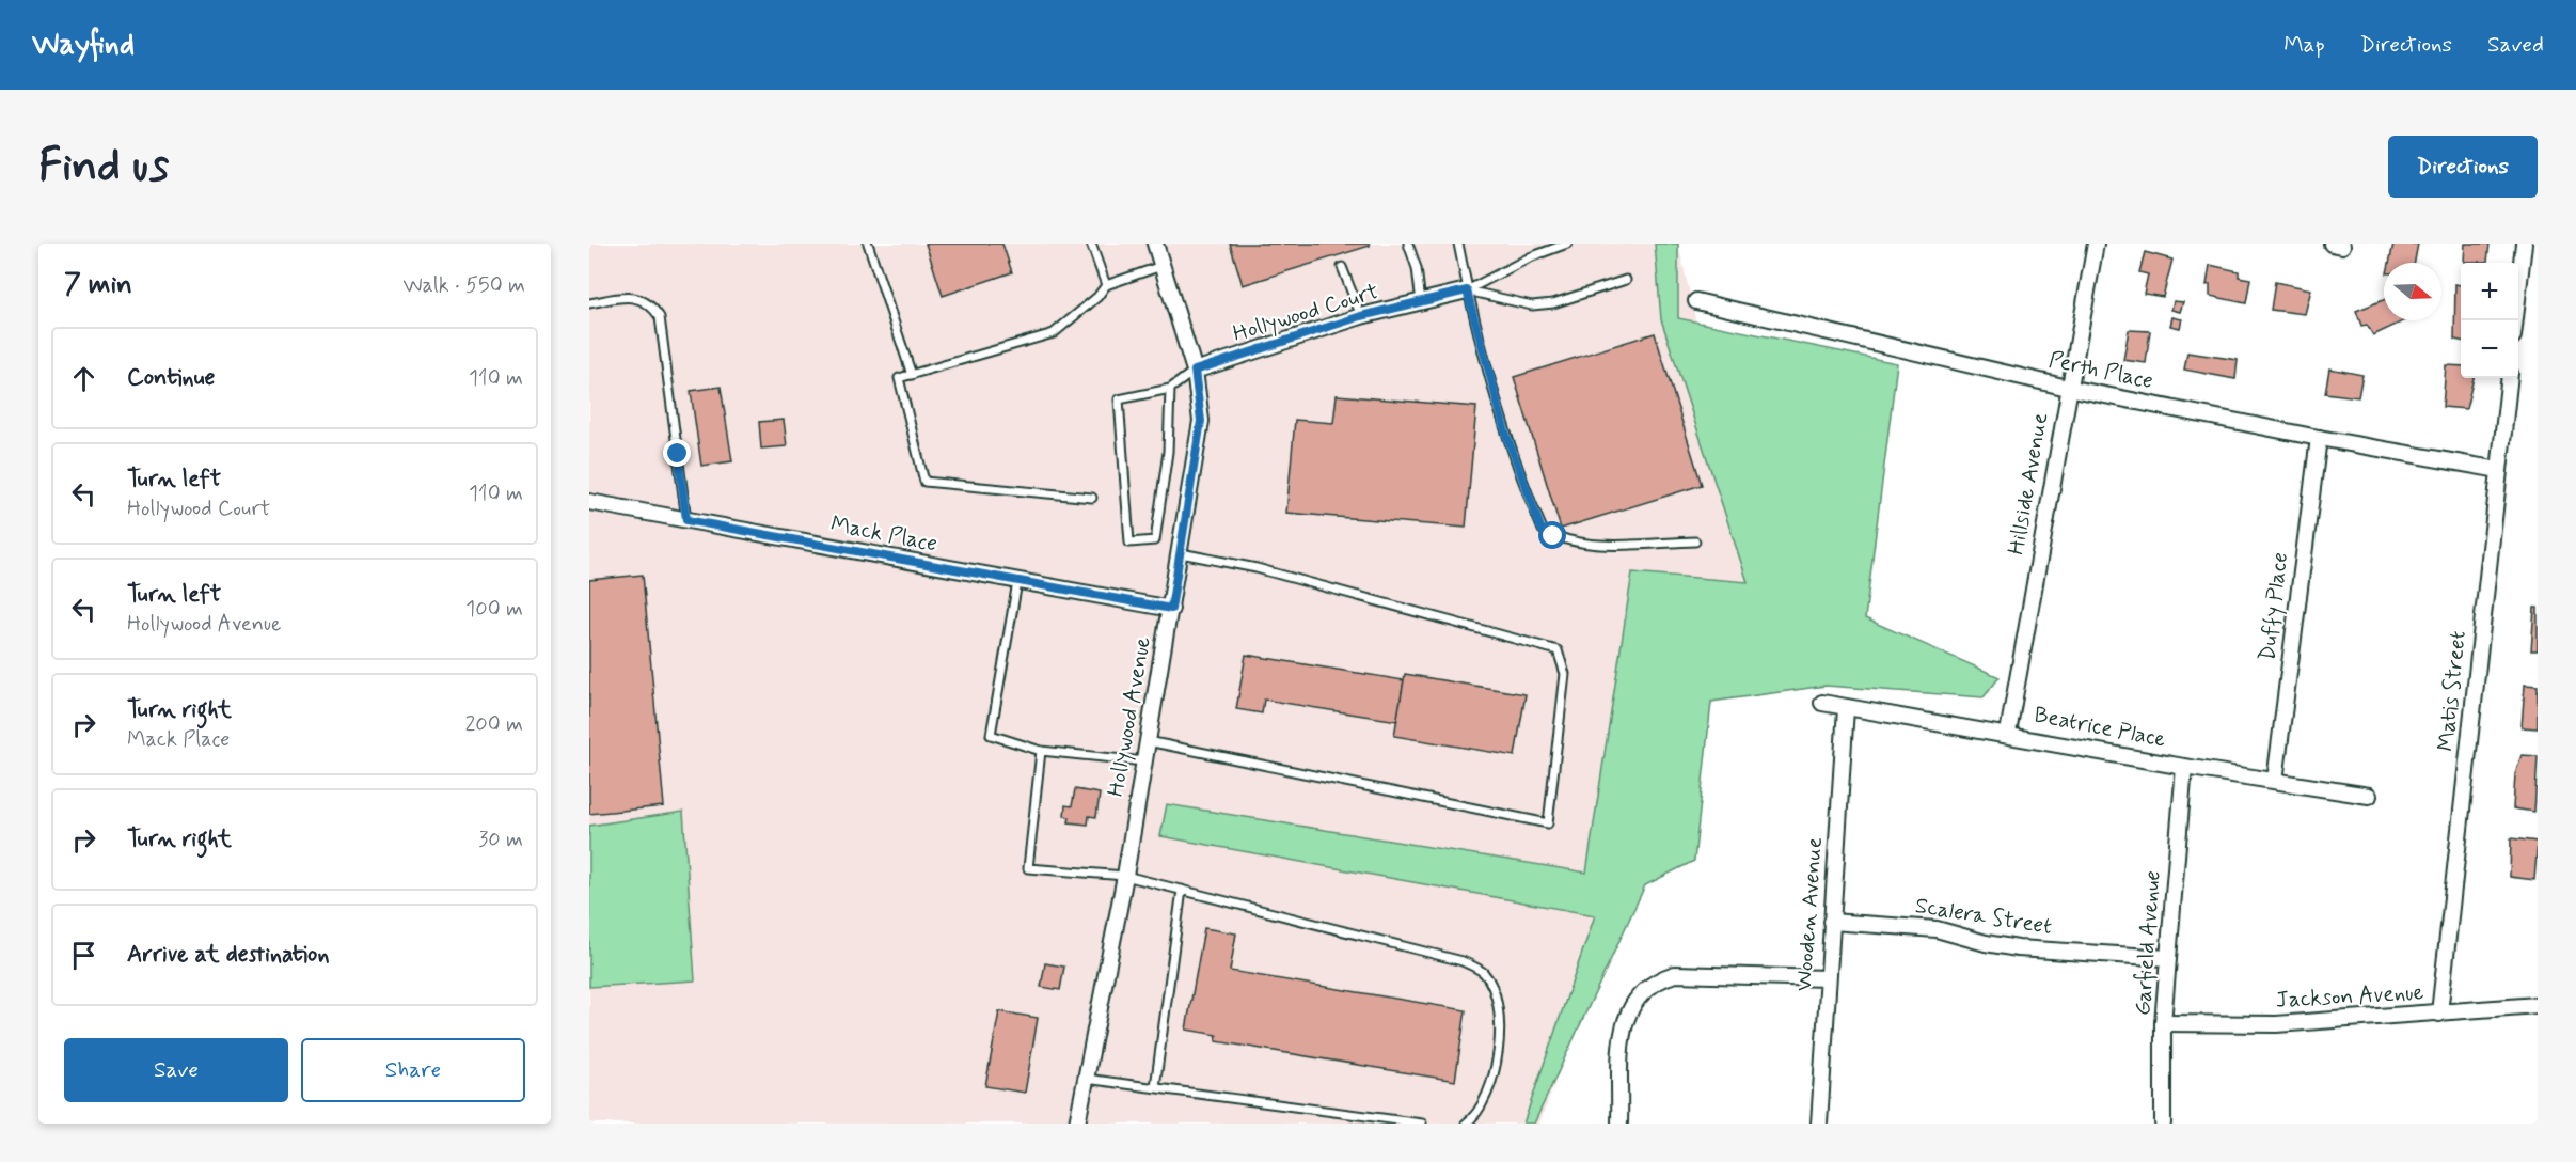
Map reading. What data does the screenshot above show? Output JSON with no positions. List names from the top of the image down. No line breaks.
{"streets":{"street":["Hollywood Court","Perth Place","Hillside Avenue","Mack Place","Duffy Place","Matis Street","Hollywood Avenue","Beatrice Place","Wooden Avenue","Scalera Street","Garfield Avenue","Jackson Avenue"]},"crossings":[["Hollywood Court","Hollywood Avenue"],["Perth Place","Hillside Avenue"],["Perth Place","Duffy Place"],["Perth Place","Matis Street"],["Hillside Avenue","Beatrice Place"],["Mack Place","Hollywood Avenue"],["Duffy Place","Beatrice Place"],["Matis Street","Jackson Avenue"],["Beatrice Place","Wooden Avenue"],["Beatrice Place","Garfield Avenue"],["Wooden Avenue","Scalera Street"],["Scalera Street","Garfield Avenue"],["Garfield Avenue","Jackson Avenue"]],"north":"right","page":{"header":"Wayfind","nav":["Map","Directions","Saved"],"buttons":["Directions",["Save","Share"]],"title":"Find us","heading":["7 min","Walk · 550 m"],"map_buttons":["+","−"],"list":[["Continue","110 m"],["Turn left","Hollywood Court","110 m"],["Turn left","Hollywood Avenue","100 m"],["Turn right","Mack Place","200 m"],["Turn right","30 m"],"Arrive at destination"]}}
